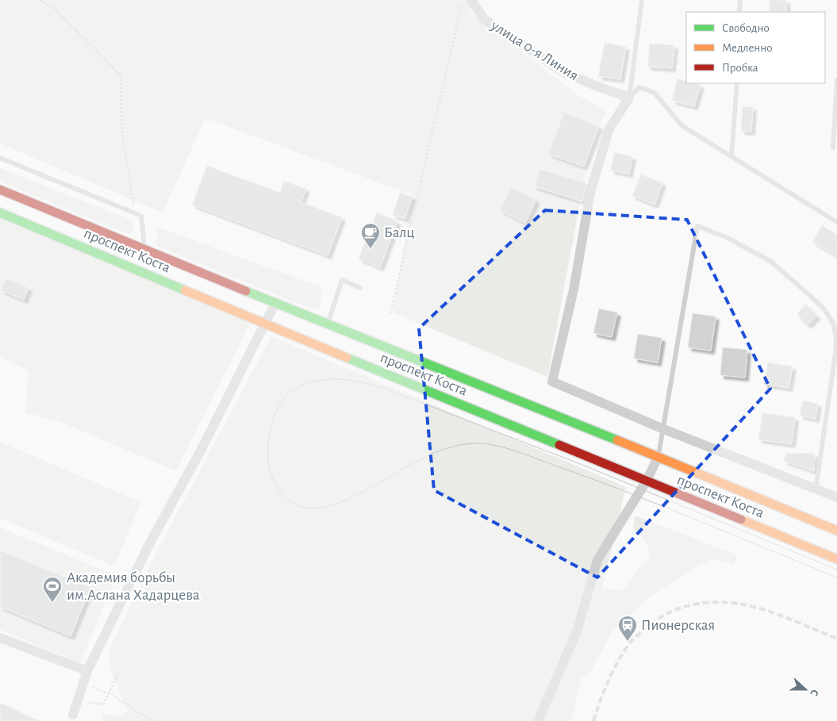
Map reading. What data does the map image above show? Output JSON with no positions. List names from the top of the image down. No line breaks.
{"streets":{"main road":["проспект Коста"],"street":["улица 0-я Линия"]},"places":{"cafe":["Балц"],"sports":["Академия борьбы им.Аслана Хадарцева"],"station":["Пионерская"]},"legend":["Свободно","Медленно","Пробка"],"north":"right"}
